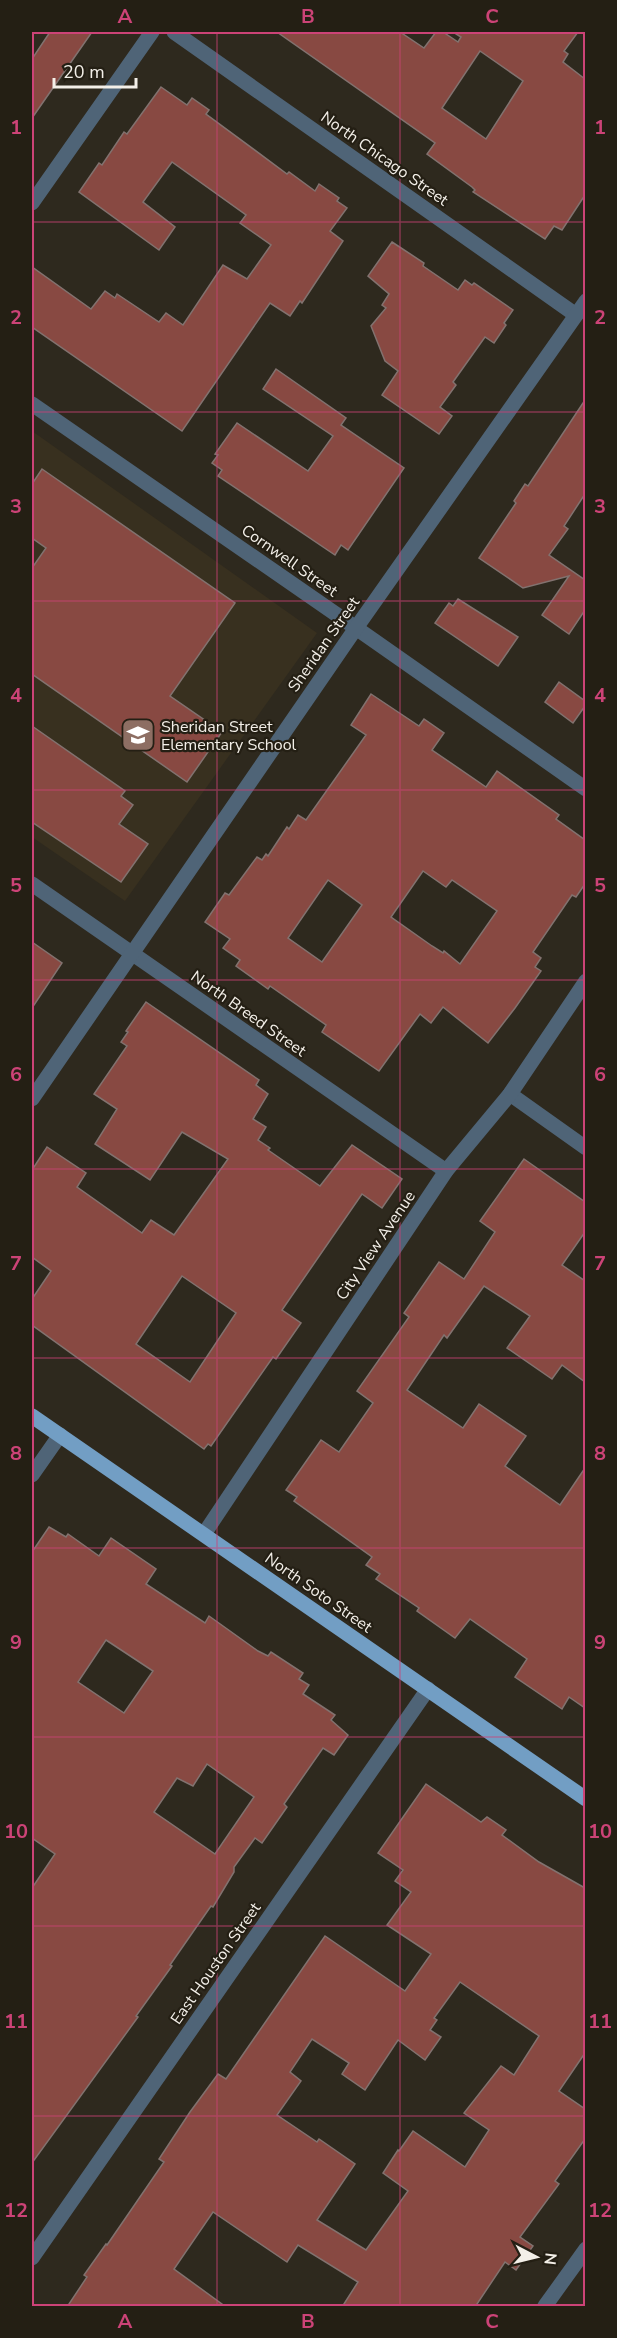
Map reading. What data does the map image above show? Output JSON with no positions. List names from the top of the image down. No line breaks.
{"streets":{"main road":["North Soto Street"],"street":["North Chicago Street","Cornwell Street","Sheridan Street","North Breed Street","City View Avenue","East Houston Street"]},"crossings":[["North Chicago Street","Sheridan Street"],["Cornwell Street","Sheridan Street"],["Sheridan Street","North Breed Street"],["North Breed Street","City View Avenue"],["City View Avenue","North Soto Street"],["North Soto Street","East Houston Street"]],"places":{"school or university":["Sheridan Street Elementary School"]},"scale_bar":"20 m","north":"right","grid":{"columns":["A","B","C"],"rows":["1","2","3","4","5","6","7","8","9","10","11","12"]}}
